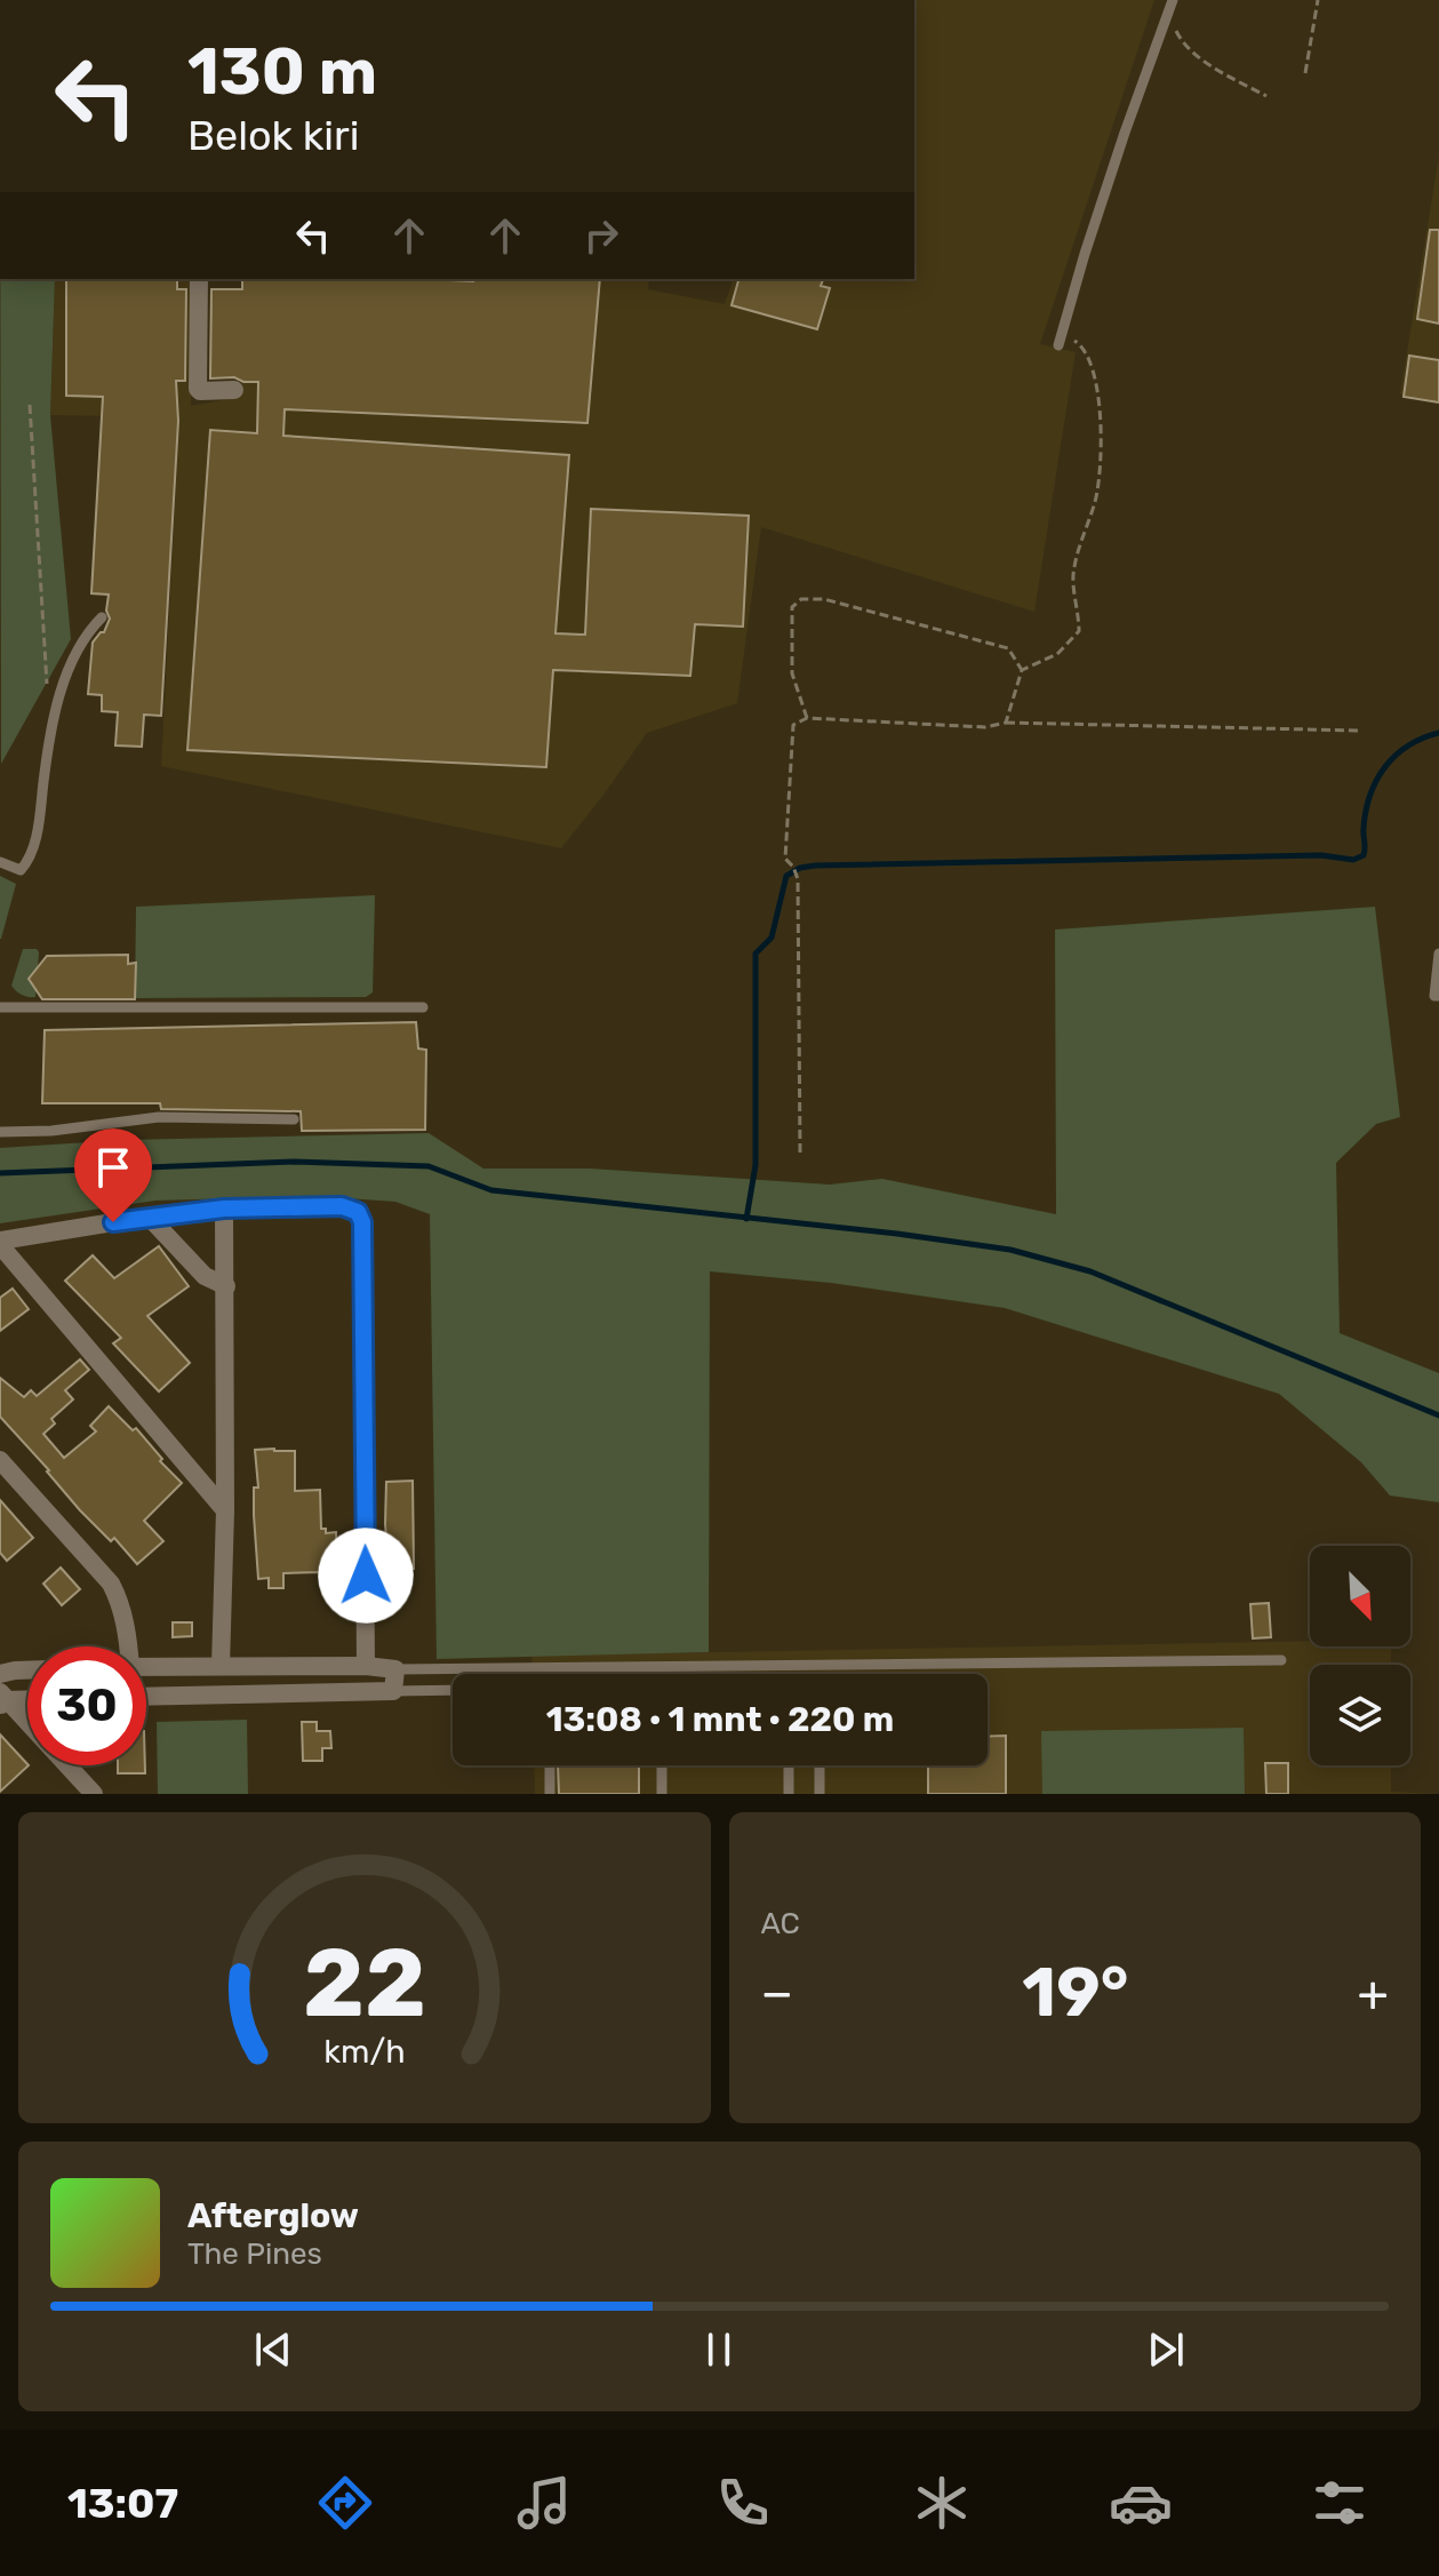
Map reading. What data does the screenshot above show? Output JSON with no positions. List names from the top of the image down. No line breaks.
{"north":"bottom right","page":{"turn":["130 m","Belok kiri"],"limit":"30","trip":"13:08 · 1 mnt · 220 m","tile":"AC","heat":["−","19°","+"],"song":["Afterglow","The Pines"],"tabs":"13:07","gauge":["22","km/h"]}}
